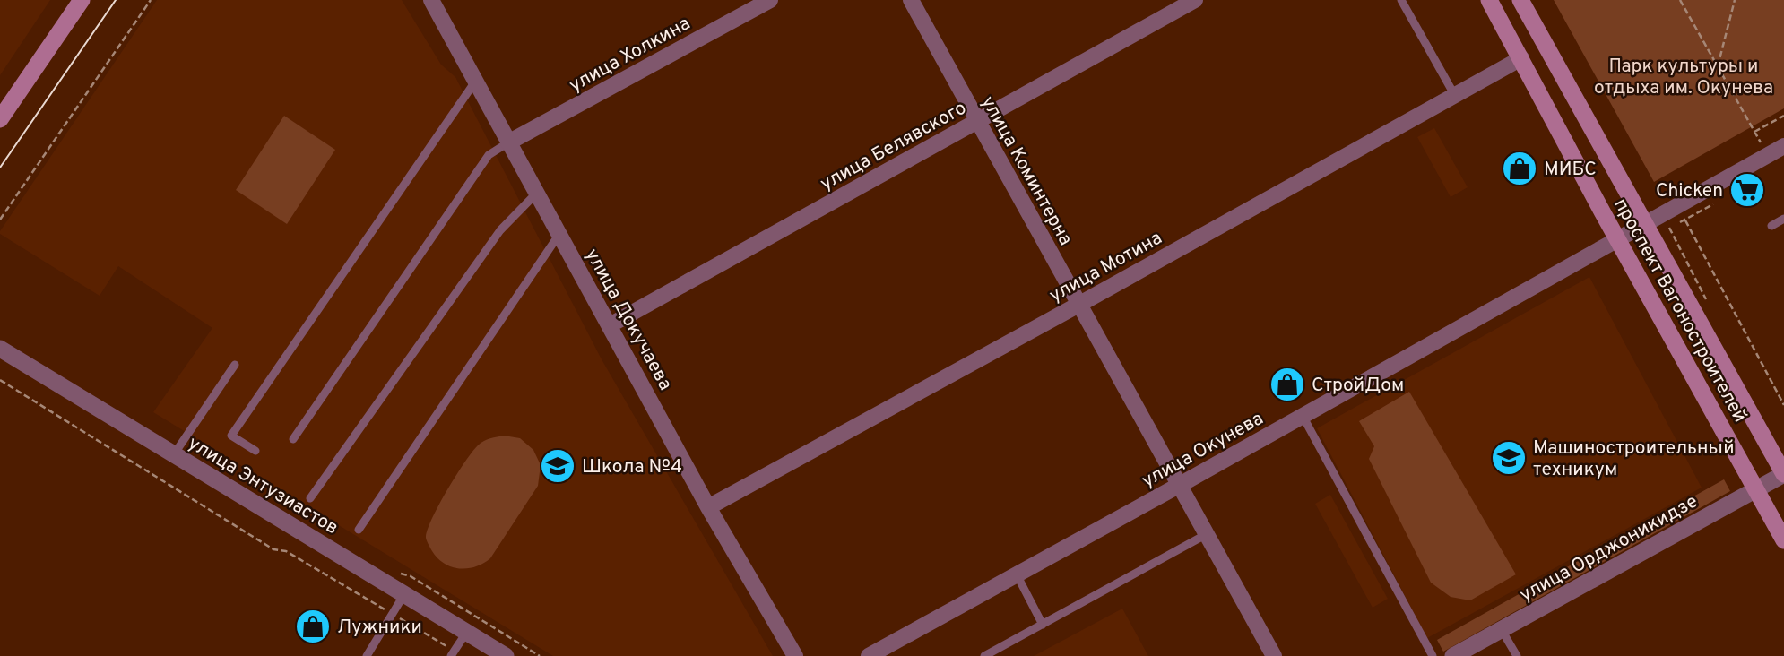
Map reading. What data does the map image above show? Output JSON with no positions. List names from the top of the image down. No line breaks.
{"streets":{"main road":["проспект Вагоностроителей"],"street":["улица Холкина","улица Белявского","улица Коминтерна","улица Мотина","улица Докучаева","улица Окунева","улица Энтузиастов","улица Орджоникидзе"]},"crossings":[["улица Холкина","улица Докучаева"],["улица Белявского","улица Коминтерна"],["улица Белявского","улица Докучаева"],["улица Коминтерна","улица Мотина"],["улица Коминтерна","улица Окунева"],["улица Мотина","проспект Вагоностроителей"],["улица Мотина","улица Докучаева"],["проспект Вагоностроителей","улица Окунева"],["проспект Вагоностроителей","улица Орджоникидзе"]],"parks":["Парк культуры и отдыха им. Окунева"],"places":{"shop":["МИБС","СтройДом","Лужники"],"supermarket":["Chicken"],"school or university":["Машиностроительный техникум","Школа №4"]}}
